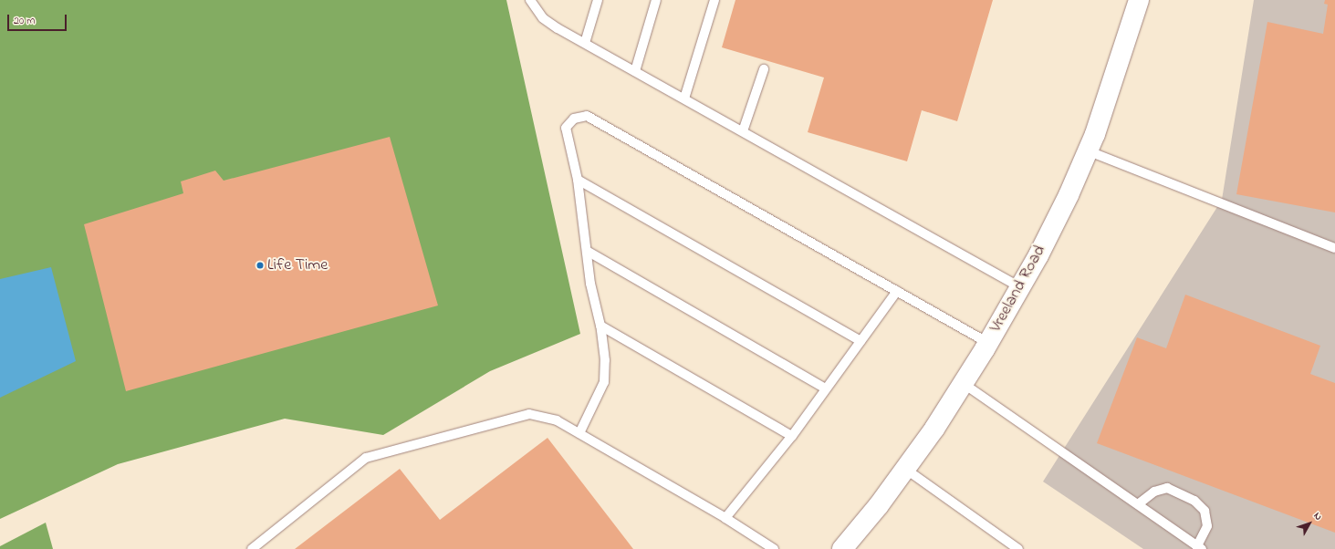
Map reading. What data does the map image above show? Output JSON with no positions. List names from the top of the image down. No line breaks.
{"streets":{"street":["Vreeland Road"]},"places":["Life Time"],"scale_bar":"20 m","north":"top right"}
